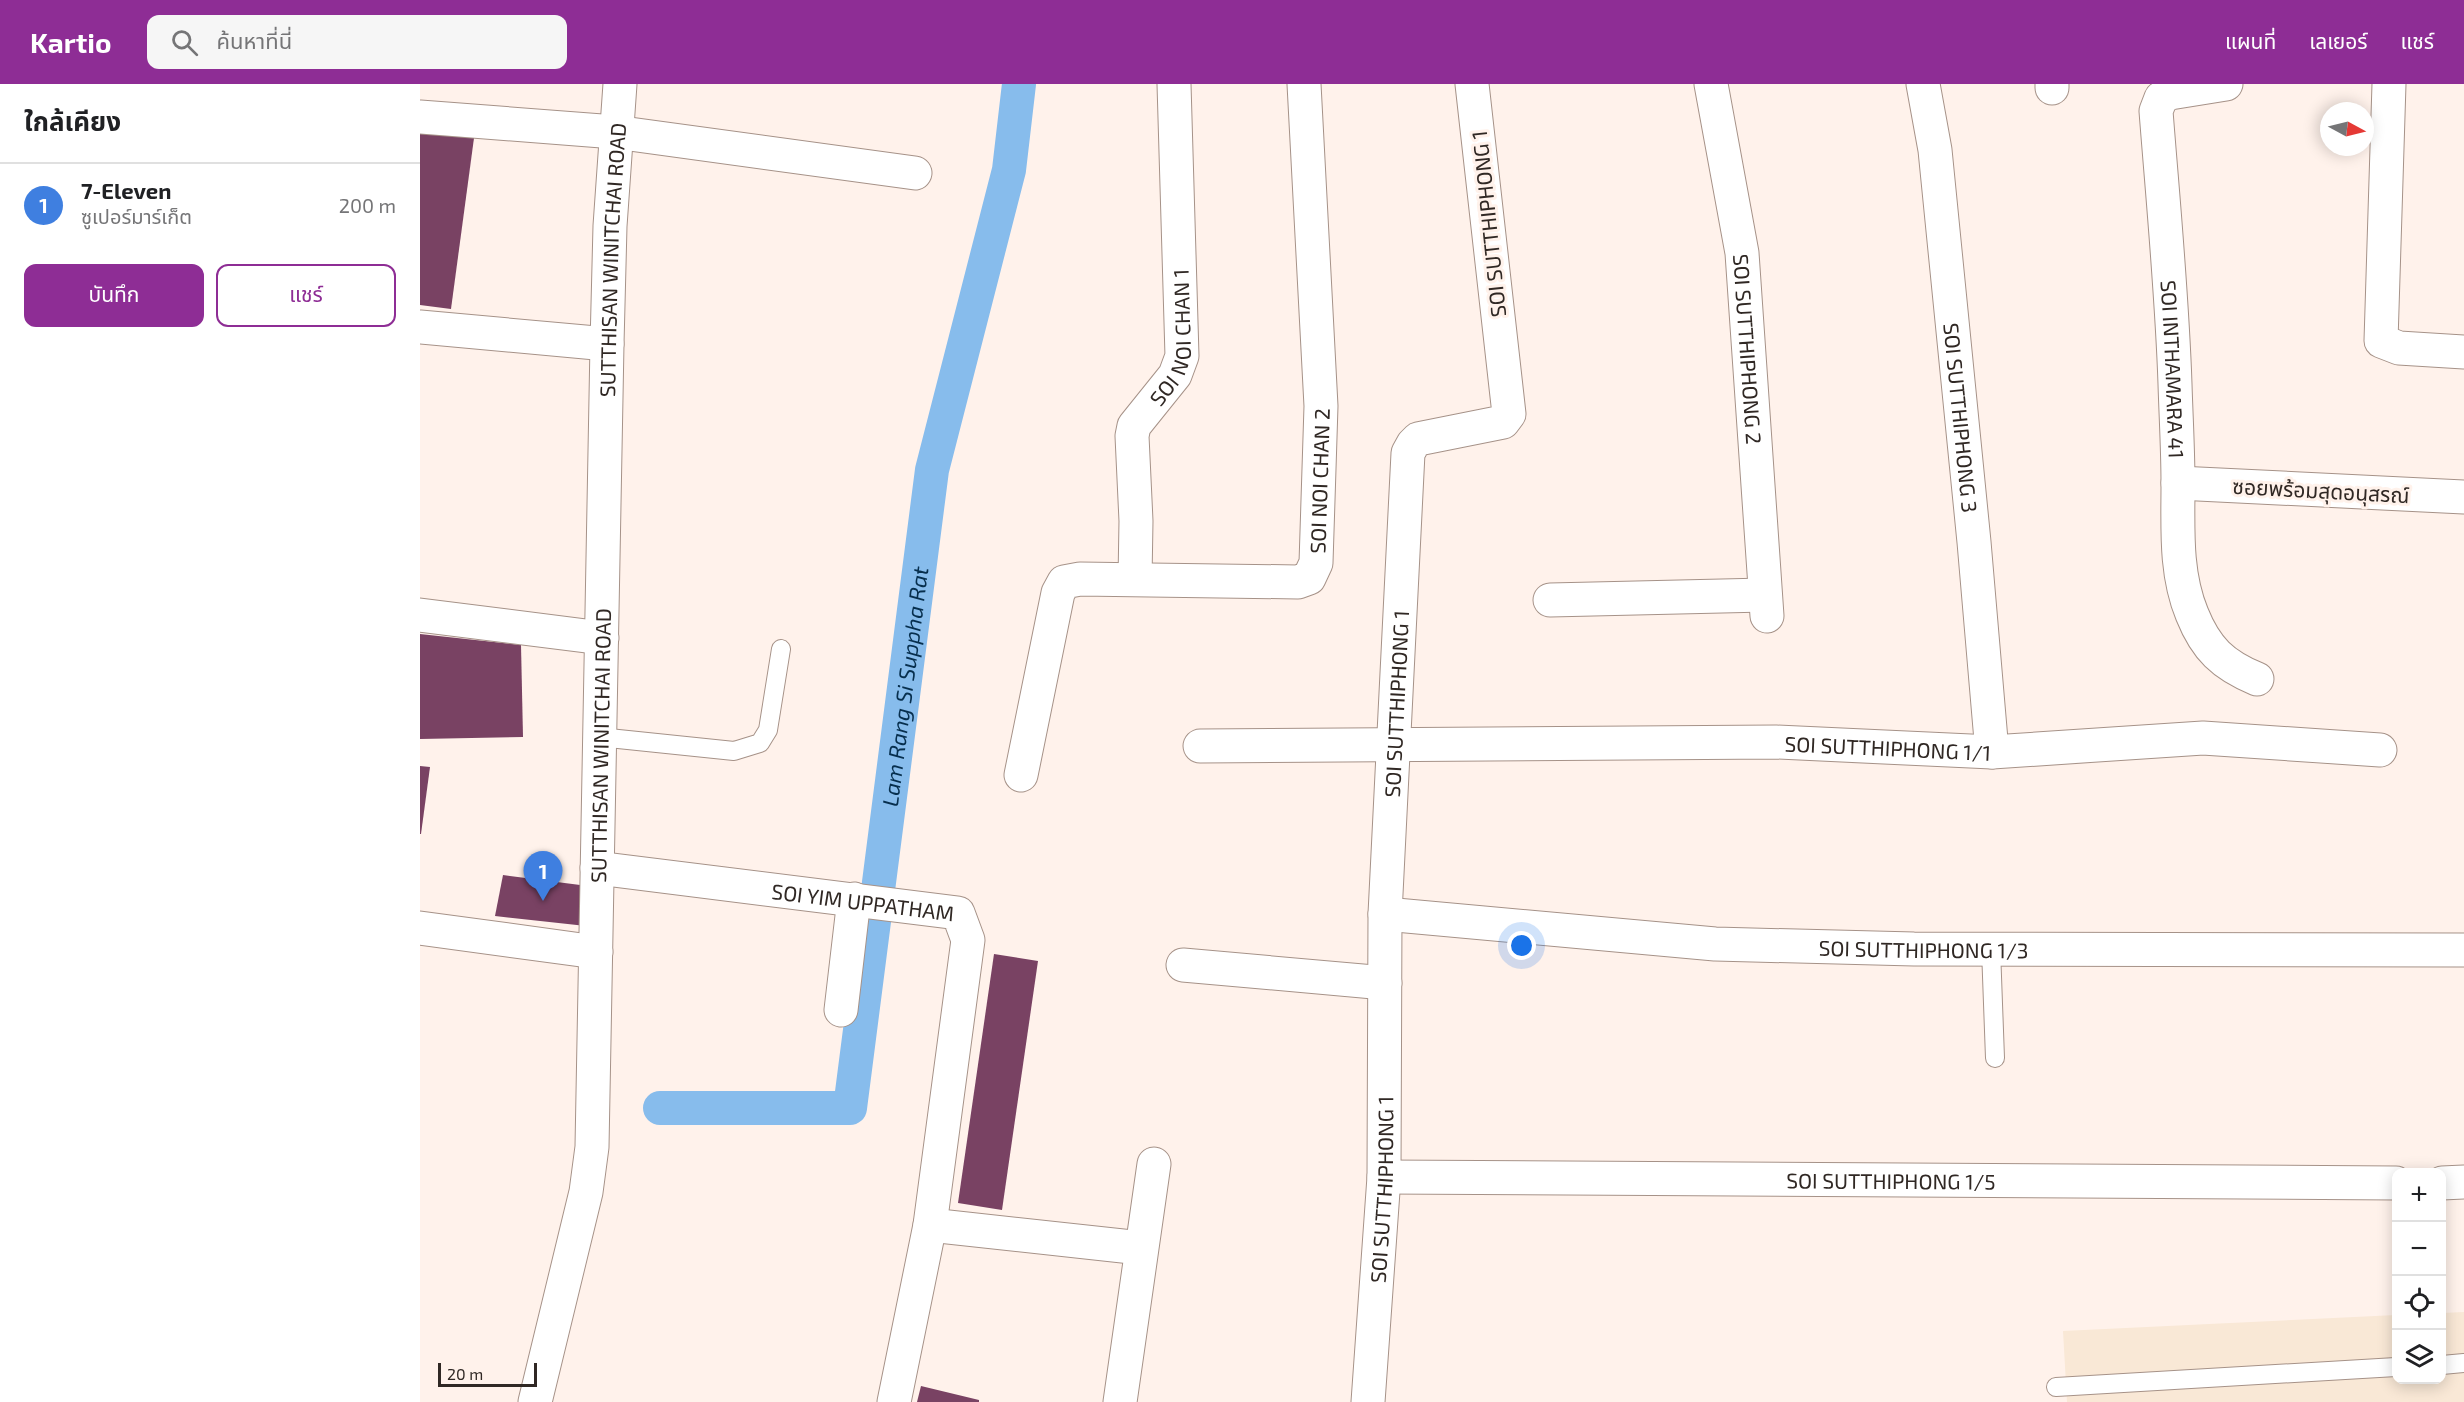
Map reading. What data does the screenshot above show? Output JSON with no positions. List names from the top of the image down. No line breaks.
{"streets":{"street":["SOI SUTTHIPHONG 1","SUTTHISAN WINITCHAI ROAD","SOI NOI CHAN 1","SOI SUTTHIPHONG 2","SOI INTHAMARA 41","SOI SUTTHIPHONG 3","SOI NOI CHAN 2","ซอยพร้อมสุดอนุสรณ์","SOI SUTTHIPHONG 1/1","SOI YIM UPPATHAM","SOI SUTTHIPHONG 1/3","SOI SUTTHIPHONG 1/5"]},"crossings":[["SOI SUTTHIPHONG 1","SOI SUTTHIPHONG 1/1"],["SOI SUTTHIPHONG 1","SOI SUTTHIPHONG 1/3"],["SOI SUTTHIPHONG 1","SOI SUTTHIPHONG 1/5"],["SUTTHISAN WINITCHAI ROAD","SOI YIM UPPATHAM"],["SOI NOI CHAN 1","SOI NOI CHAN 2"],["SOI INTHAMARA 41","ซอยพร้อมสุดอนุสรณ์"],["SOI SUTTHIPHONG 3","SOI SUTTHIPHONG 1/1"]],"water":["Lam Rang Si Suppha Rat"],"scale_bar":"20 m","north":"right","page":{"header":"Kartio","search":"ค้นหาที่นี่","nav":["แผนที่","เลเยอร์","แชร์"],"heading":"ใกล้เคียง","list":[{"mark":"1","name":"7-Eleven","note":"ซูเปอร์มาร์เก็ต","value":"200 m"}],"buttons":["บันทึก","แชร์"],"pins":"1","map_buttons":["+","−"],"scale":"20 m"}}
